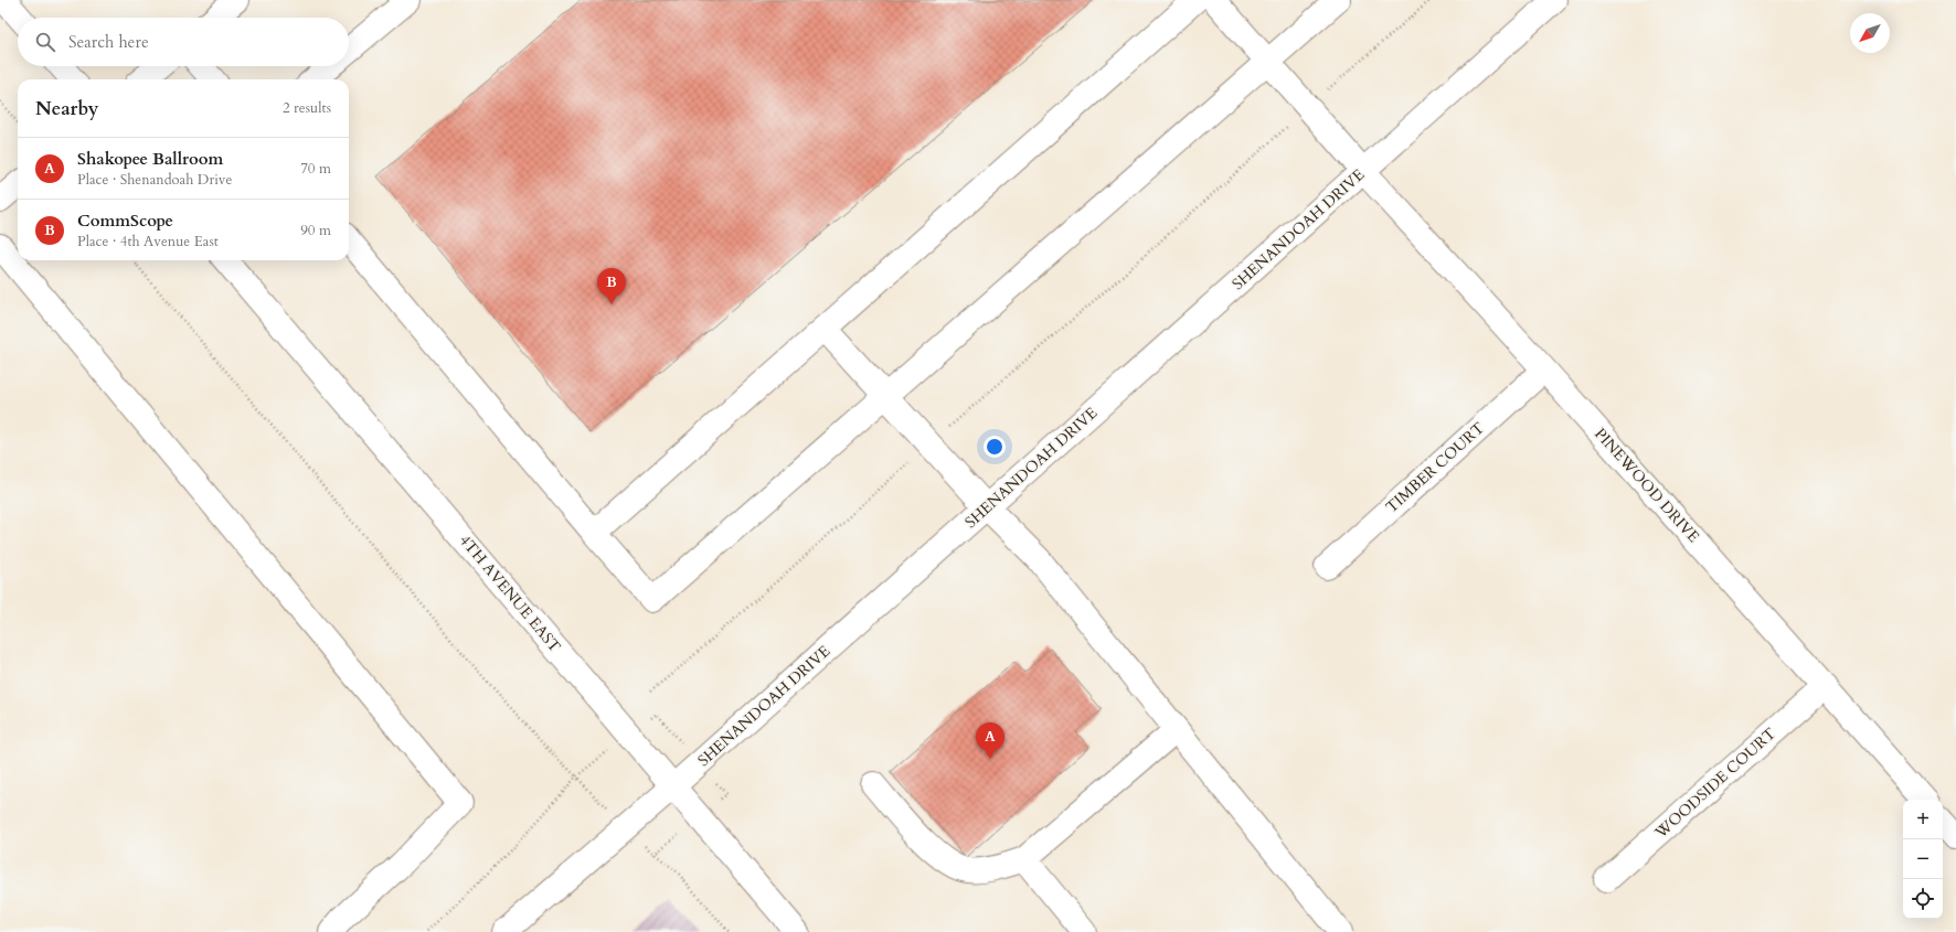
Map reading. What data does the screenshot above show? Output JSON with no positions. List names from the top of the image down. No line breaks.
{"streets":{"street":["SHENANDOAH DRIVE","TIMBER COURT","PINEWOOD DRIVE","4TH AVENUE EAST","WOODSIDE COURT"]},"crossings":[["SHENANDOAH DRIVE","PINEWOOD DRIVE"],["SHENANDOAH DRIVE","4TH AVENUE EAST"],["TIMBER COURT","PINEWOOD DRIVE"],["PINEWOOD DRIVE","WOODSIDE COURT"]],"north":"bottom left","page":{"search":"Search here","heading":["Nearby","2 results"],"list":[{"mark":"A","name":"Shakopee Ballroom","note":"Place · Shenandoah Drive","value":"70 m"},{"mark":"B","name":"CommScope","note":"Place · 4th Avenue East","value":"90 m"}],"pins":["B","A"],"map_buttons":["+","−"]}}
